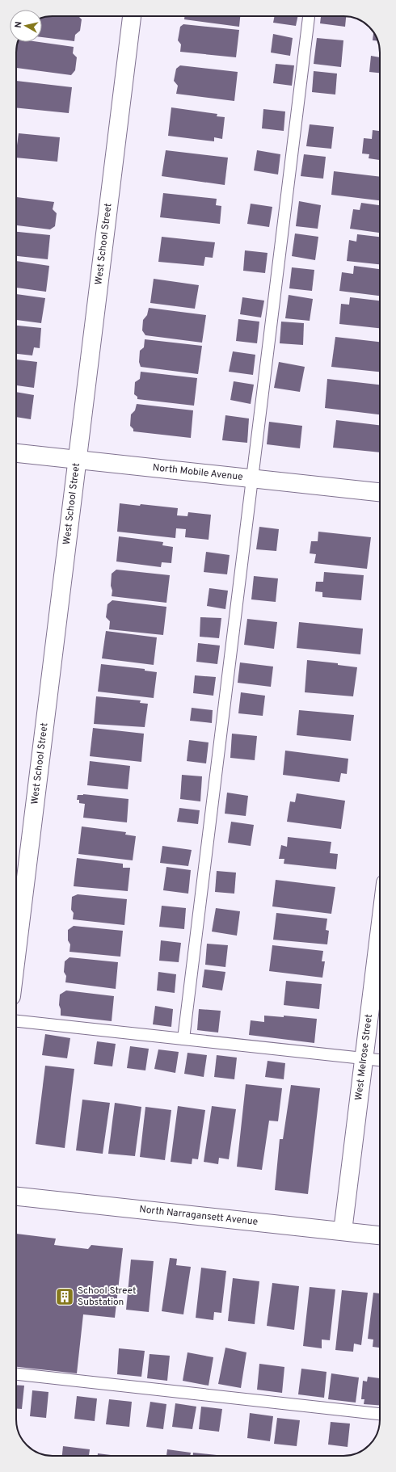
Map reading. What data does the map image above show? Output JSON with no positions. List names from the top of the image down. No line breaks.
{"streets":{"street":["West School Street","North Mobile Avenue","West Melrose Street","North Narragansett Avenue"]},"crossings":[["West School Street","North Mobile Avenue"],["West Melrose Street","North Narragansett Avenue"]],"places":{"building":["School Street Substation"]},"north":"left"}
